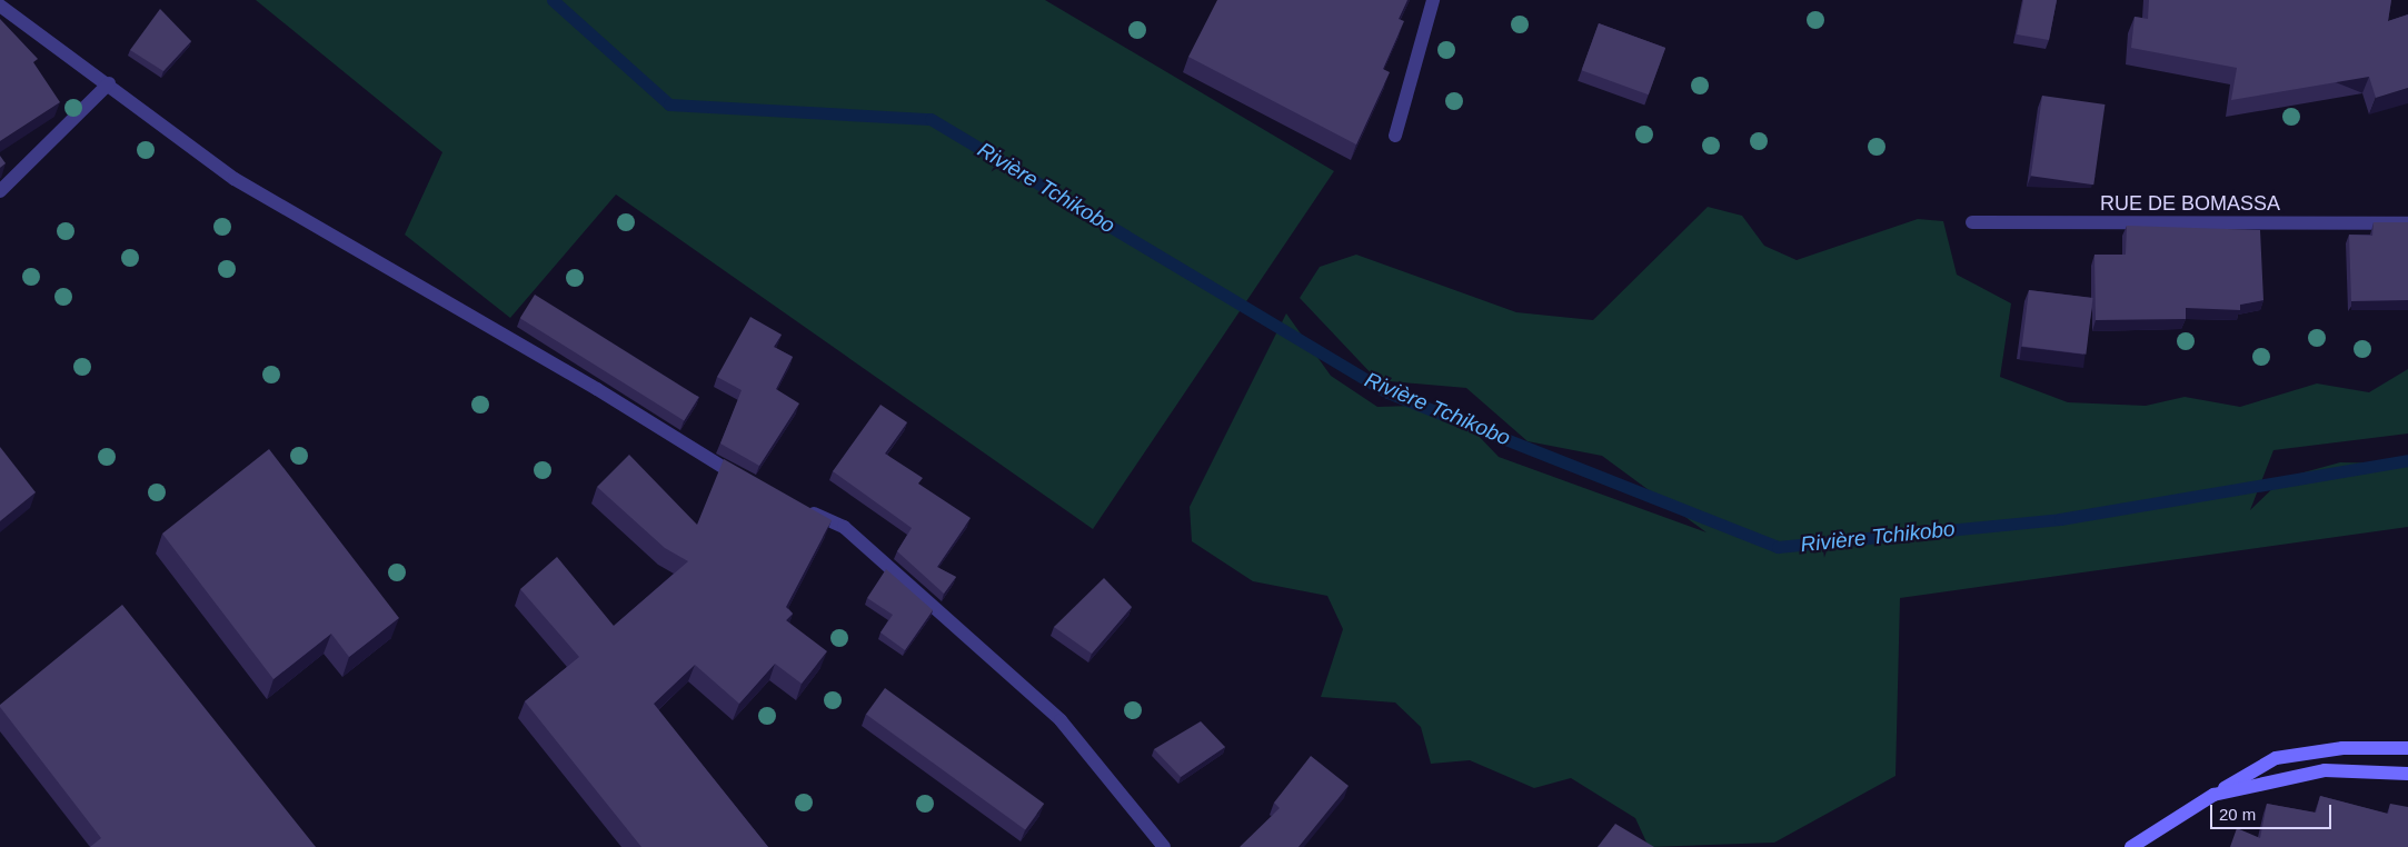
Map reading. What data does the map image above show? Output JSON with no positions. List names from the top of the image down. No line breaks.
{"streets":{"street":["RUE DE BOMASSA"]},"water":["Rivière Tchikobo"],"scale_bar":"20 m"}
